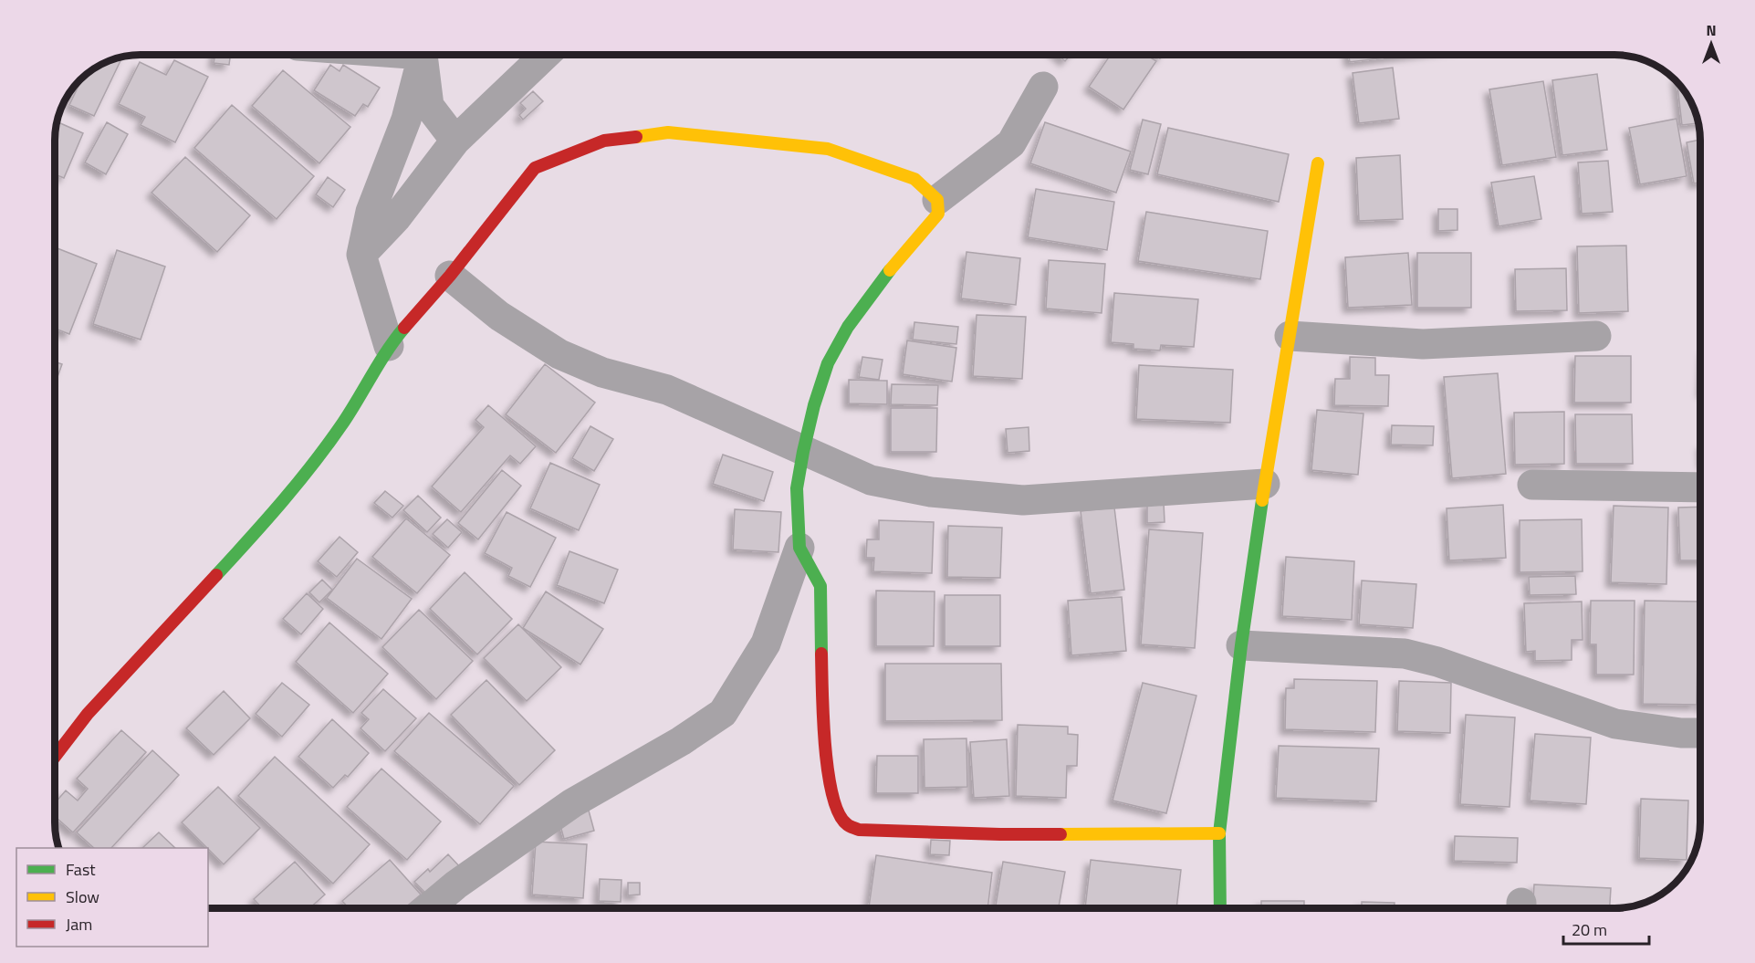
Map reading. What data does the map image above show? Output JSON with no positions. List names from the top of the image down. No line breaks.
{"legend":["Fast","Slow","Jam"],"scale_bar":"20 m","north":"top"}
